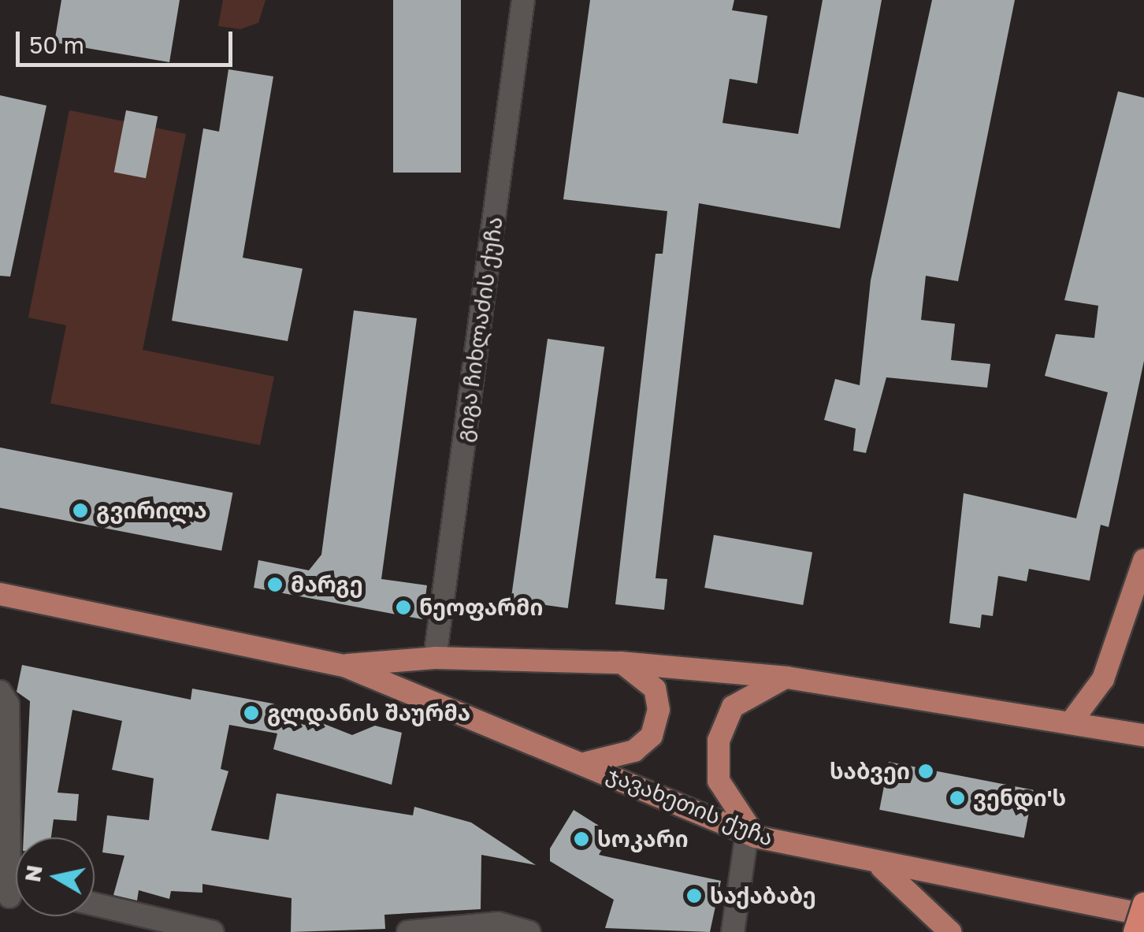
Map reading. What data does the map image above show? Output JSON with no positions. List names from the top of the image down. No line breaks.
{"streets":{"main road":["ჯავახეთის ქუჩა"],"street":["გიგა ჩიხლაძის ქუჩა"]},"crossings":[["გიგა ჩიხლაძის ქუჩა","ჯავახეთის ქუჩა"]],"places":["გვირილა","მარგე","ნეოფარმი","გლდანის შაურმა","საბვეი","ვენდი'ს","სოკარი","საქაბაბე"],"scale_bar":"50 m","north":"left"}
